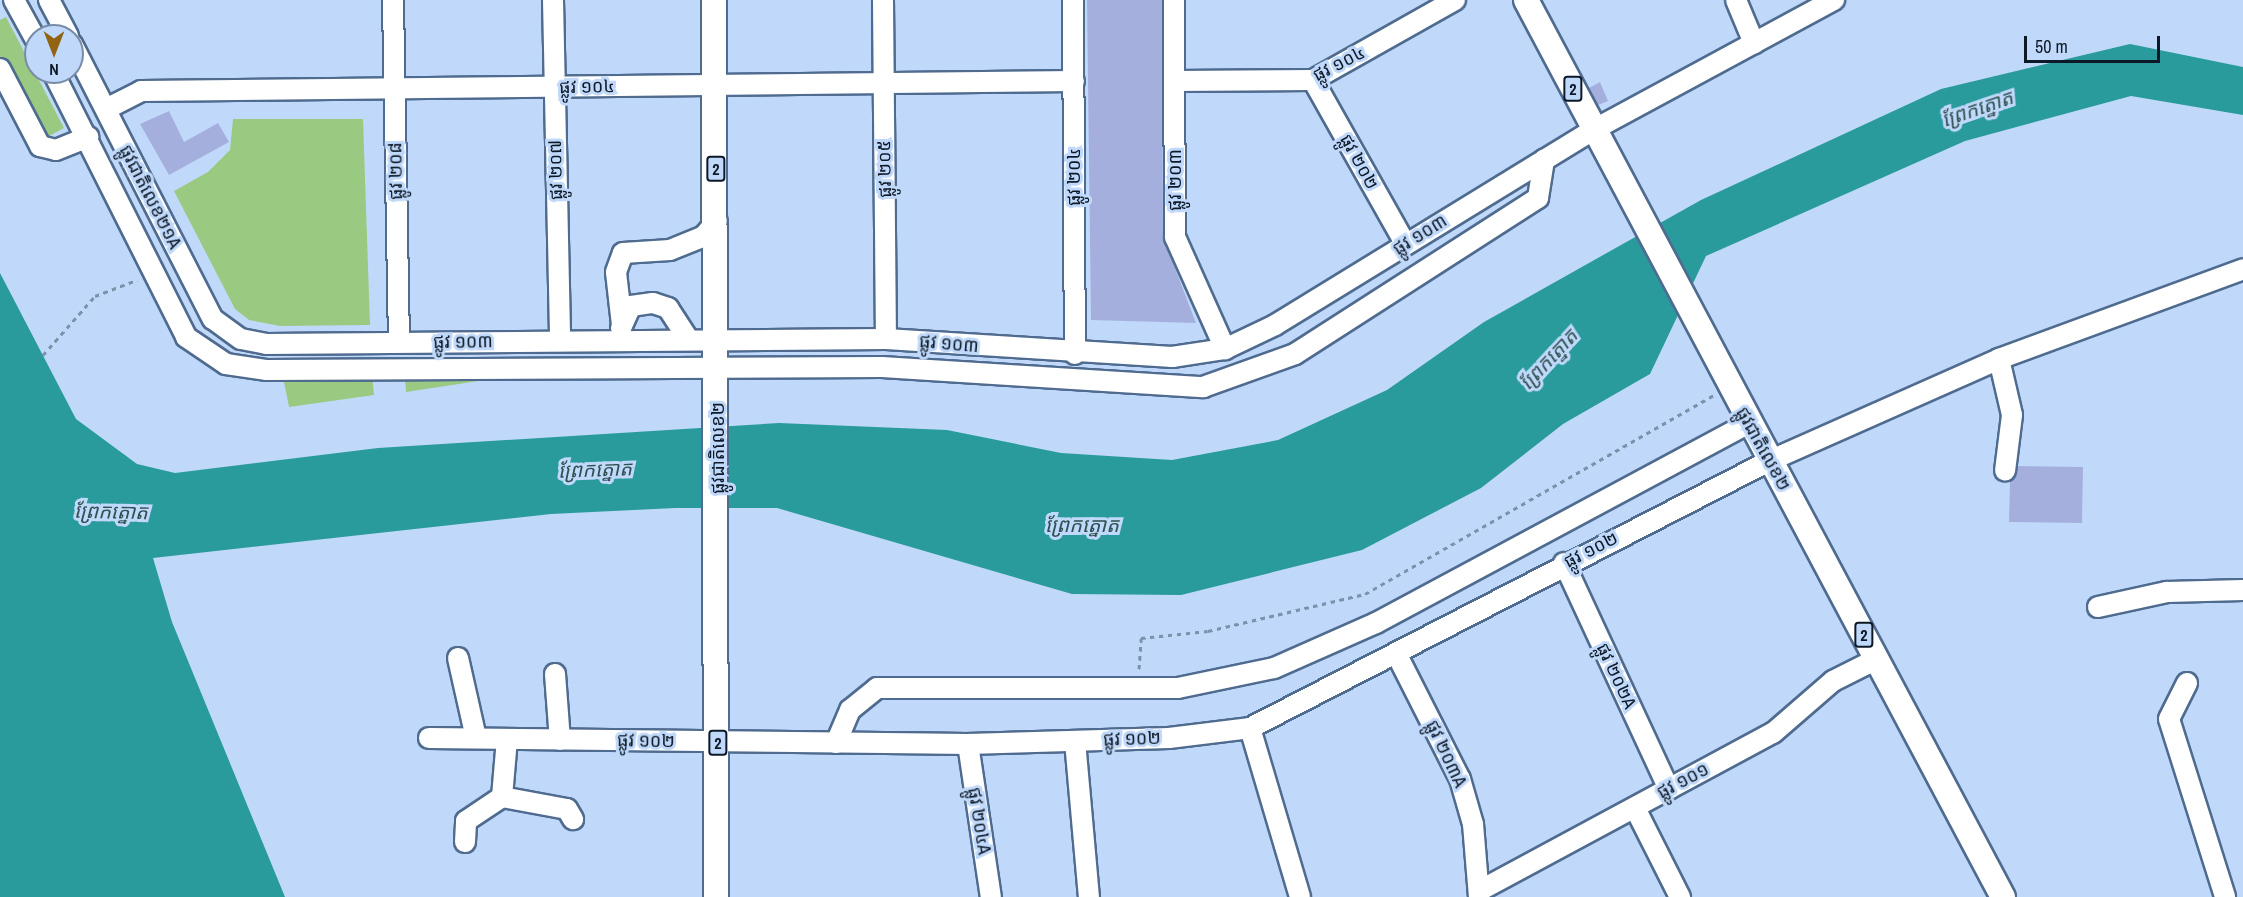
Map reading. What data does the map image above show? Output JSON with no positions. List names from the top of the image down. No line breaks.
{"streets":{"main road":["2","ផ្លូវជាតិលេខ២"],"street":["ផ្លូវ ១០៤","ផ្លូវ ២០២","ផ្លូវ ២០៥","ផ្លូវ ២០៧","ផ្លូវ ២០៨","ផ្លូវ ២០៤","ផ្លូវ ២០៣","ផ្លូវជាតិលេខ២១A","ផ្លូវ ១០៣","ផ្លូវ ១០២","ផ្លូវ ២០២A","ផ្លូវ ២០៣A","ផ្លូវ ១០១","ផ្លូវ ២០៤A"]},"crossings":[["ផ្លូវ ១០៤","ផ្លូវ ២០២"],["ផ្លូវ ១០៤","ផ្លូវ ២០៥"],["ផ្លូវ ១០៤","ផ្លូវ ២០៧"],["ផ្លូវ ១០៤","ផ្លូវ ២០៨"],["ផ្លូវ ១០៤","ផ្លូវ ២០៤"],["ផ្លូវ ១០៤","ផ្លូវ ២០៣"],["ផ្លូវ ១០៤","ផ្លូវជាតិលេខ២១A"],["ផ្លូវ ១០៤","ផ្លូវជាតិលេខ២"],["ផ្លូវ ២០២","ផ្លូវ ១០៣"],["ផ្លូវ ២០៥","ផ្លូវ ១០៣"],["ផ្លូវ ២០៧","ផ្លូវ ១០៣"],["ផ្លូវ ២០៨","ផ្លូវ ១០៣"],["ផ្លូវ ២០៤","ផ្លូវ ១០៣"],["ផ្លូវ ២០៣","ផ្លូវ ១០៣"],["ផ្លូវជាតិលេខ២១A","ផ្លូវ ១០៣"],["ផ្លូវ ១០៣","ផ្លូវជាតិលេខ២"],["ផ្លូវជាតិលេខ២","ផ្លូវ ១០២"],["ផ្លូវជាតិលេខ២","ផ្លូវ ១០១"],["ផ្លូវ ១០២","ផ្លូវ ២០២A"],["ផ្លូវ ១០២","ផ្លូវ ២០៣A"],["ផ្លូវ ១០២","ផ្លូវ ២០៤A"],["ផ្លូវ ២០២A","ផ្លូវ ១០១"],["ផ្លូវ ២០៣A","ផ្លូវ ១០១"]],"water":["ព្រែកត្នោត"],"scale_bar":"50 m","north":"bottom"}
